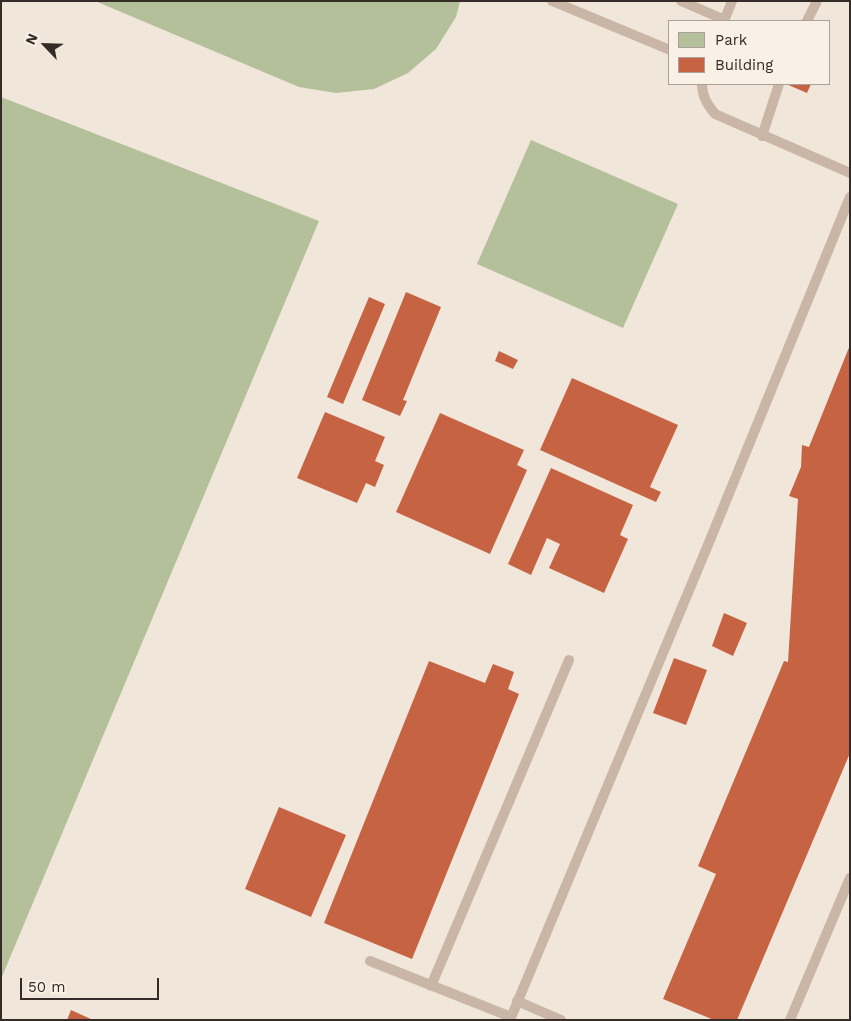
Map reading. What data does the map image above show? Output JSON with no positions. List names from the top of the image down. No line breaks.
{"legend":["Park","Building"],"scale_bar":"50 m","north":"top left"}
